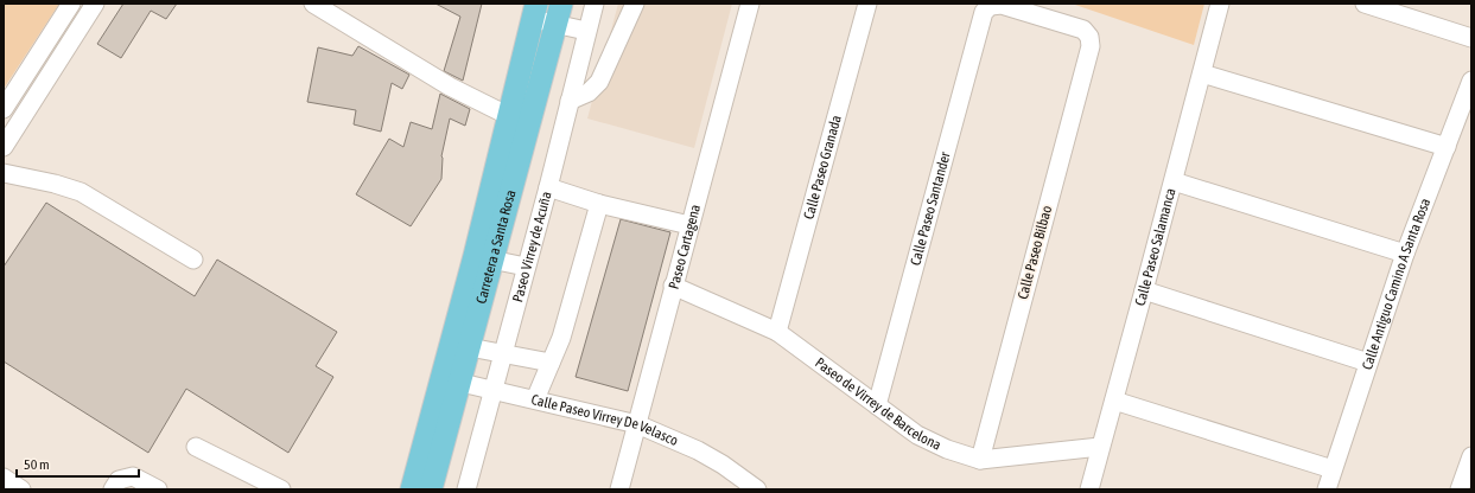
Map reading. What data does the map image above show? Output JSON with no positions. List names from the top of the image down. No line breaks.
{"streets":{"main road":["Carretera a Santa Rosa"],"street":["Calle Paseo Granada","Calle Paseo Santander","Paseo Virrey de Acuña","Paseo Cartagena","Calle Paseo Salamanca","Calle Paseo Bilbao","Calle Antiguo Camino A Santa Rosa","Paseo de Virrey de Barcelona","Calle Paseo Virrey De Velasco"]},"crossings":[["Calle Paseo Granada","Paseo de Virrey de Barcelona"],["Calle Paseo Santander","Calle Paseo Bilbao"],["Calle Paseo Santander","Paseo de Virrey de Barcelona"],["Carretera a Santa Rosa","Calle Paseo Virrey De Velasco"],["Paseo Virrey de Acuña","Calle Paseo Virrey De Velasco"],["Paseo Cartagena","Paseo de Virrey de Barcelona"],["Paseo Cartagena","Calle Paseo Virrey De Velasco"],["Calle Paseo Salamanca","Paseo de Virrey de Barcelona"],["Calle Paseo Bilbao","Paseo de Virrey de Barcelona"]],"scale_bar":"50 m"}
